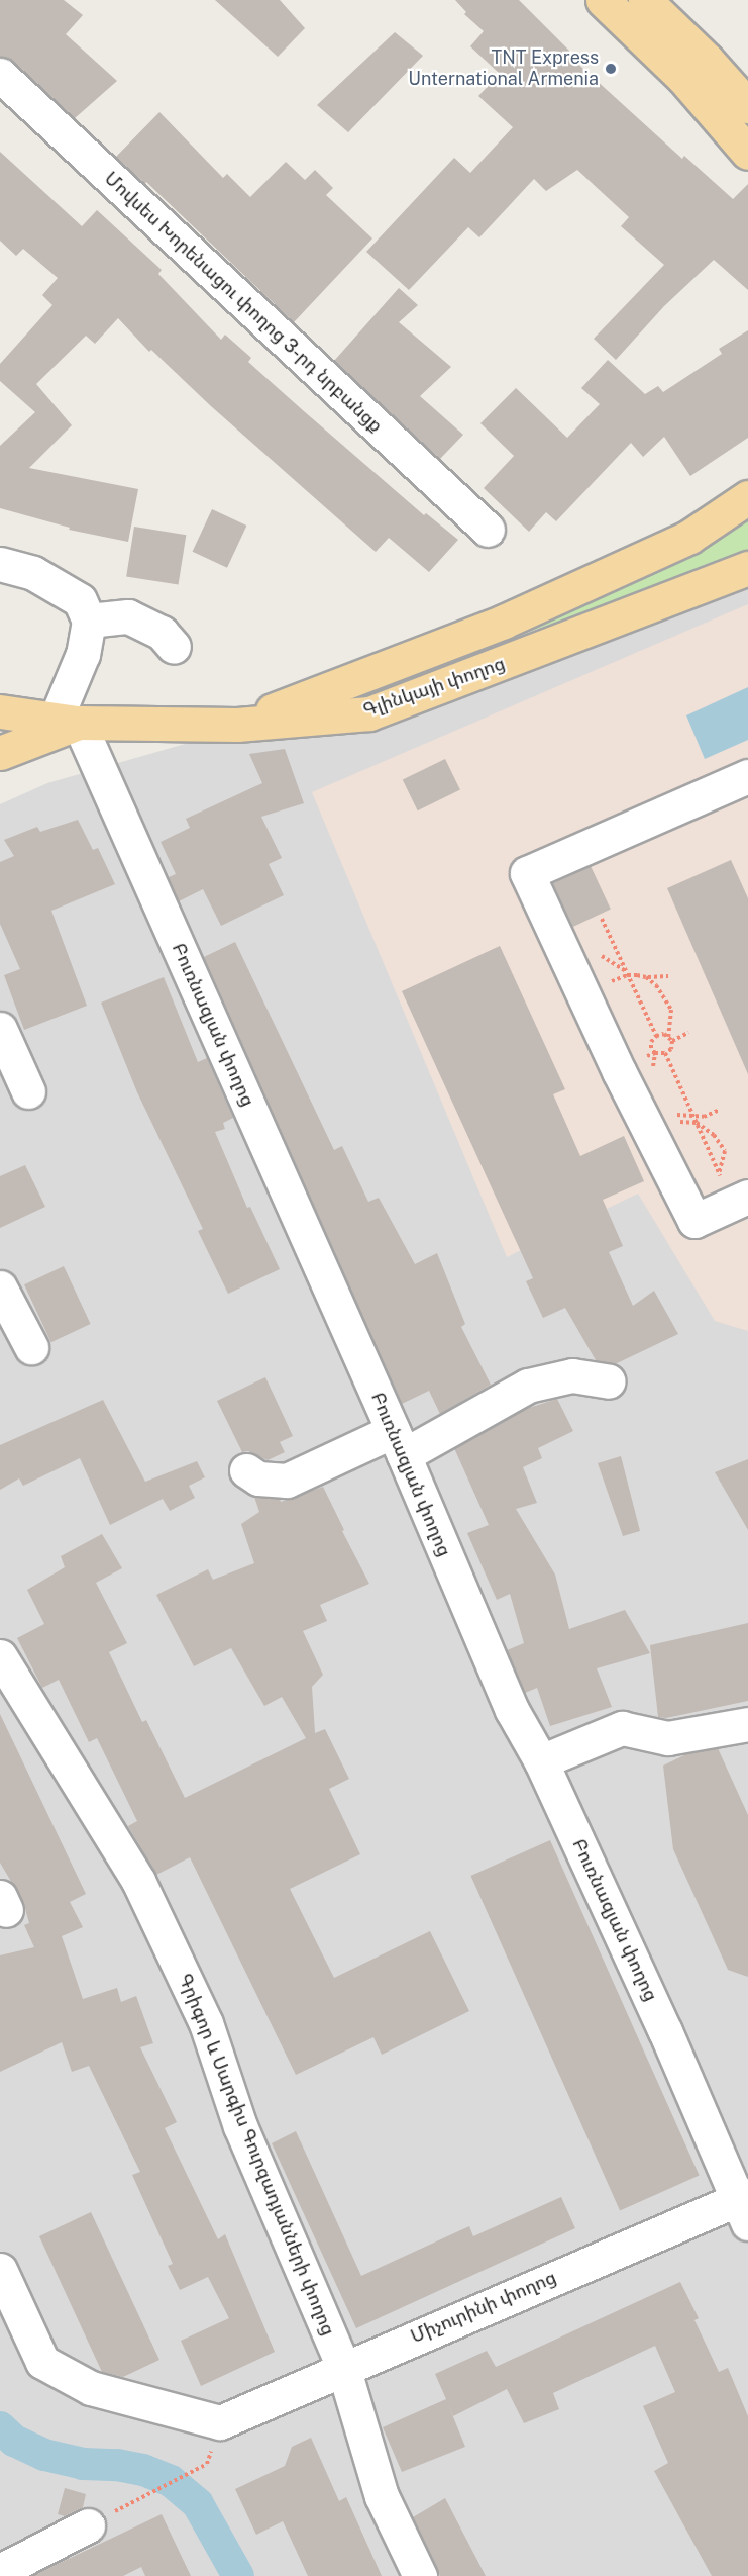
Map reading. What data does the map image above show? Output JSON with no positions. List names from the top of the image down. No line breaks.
{"streets":{"main road":["Գլինկայի փողոց"],"street":["Մովսես Խորենացու փողոց 3-րդ նրբանցք","Բուռնազյան փողոց","Գրիգոր և Սարգիս Գուրզադյանների փողոց","Միչուրինի փողոց"]},"crossings":[["Գլինկայի փողոց","Բուռնազյան փողոց"],["Բուռնազյան փողոց","Միչուրինի փողոց"],["Գրիգոր և Սարգիս Գուրզադյանների փողոց","Միչուրինի փողոց"]],"places":["TNT Express Unternational Armenia"]}
